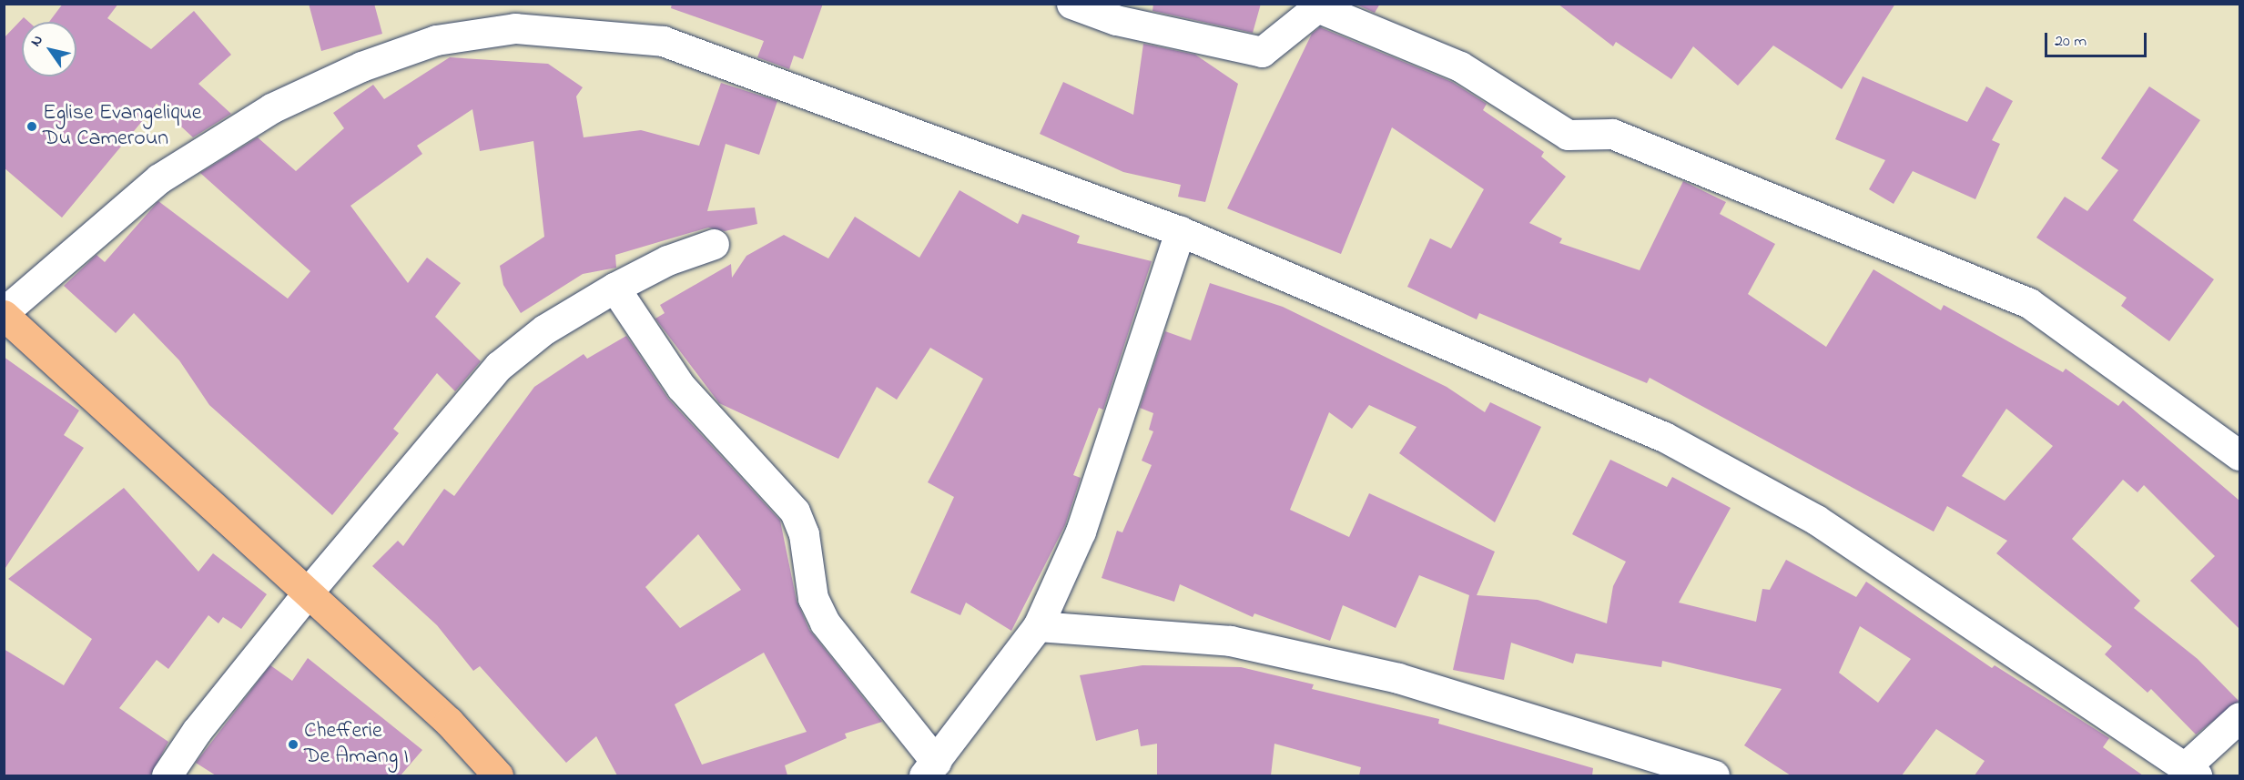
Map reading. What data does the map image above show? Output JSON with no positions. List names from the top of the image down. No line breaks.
{"places":["Eglise Evangelique Du Cameroun","Chefferie De Amang I"],"scale_bar":"20 m","north":"top left"}
